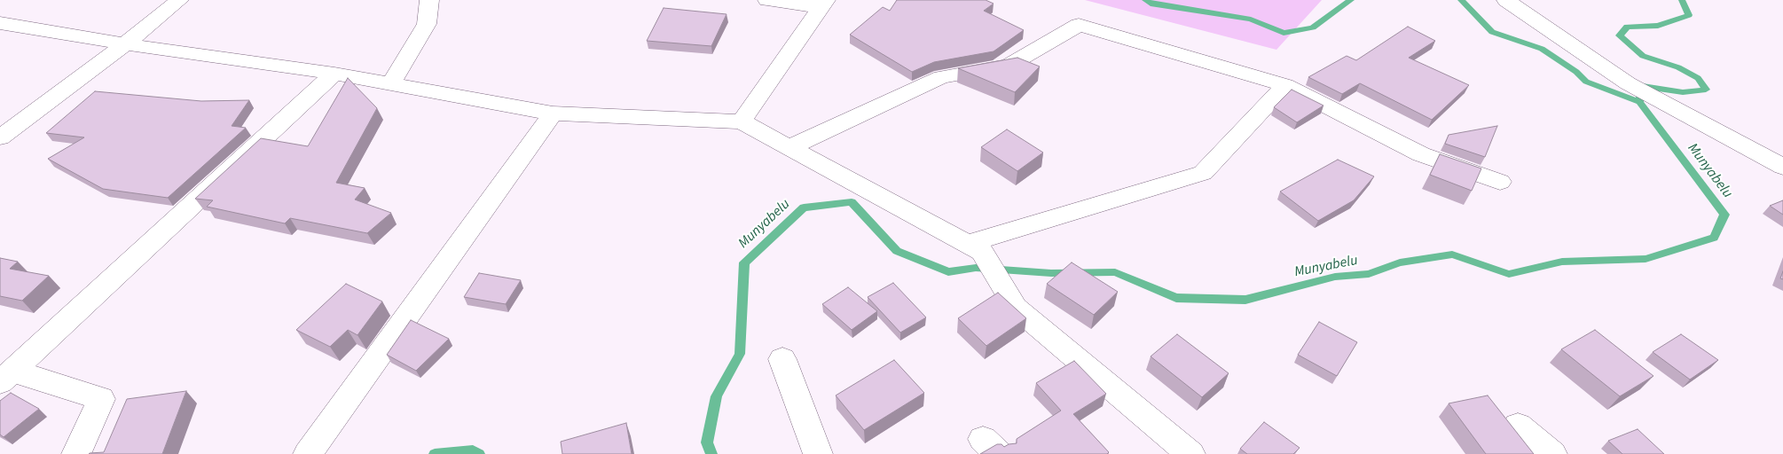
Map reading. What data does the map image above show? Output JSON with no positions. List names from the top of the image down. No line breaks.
{"water":["Munyabelu"]}
